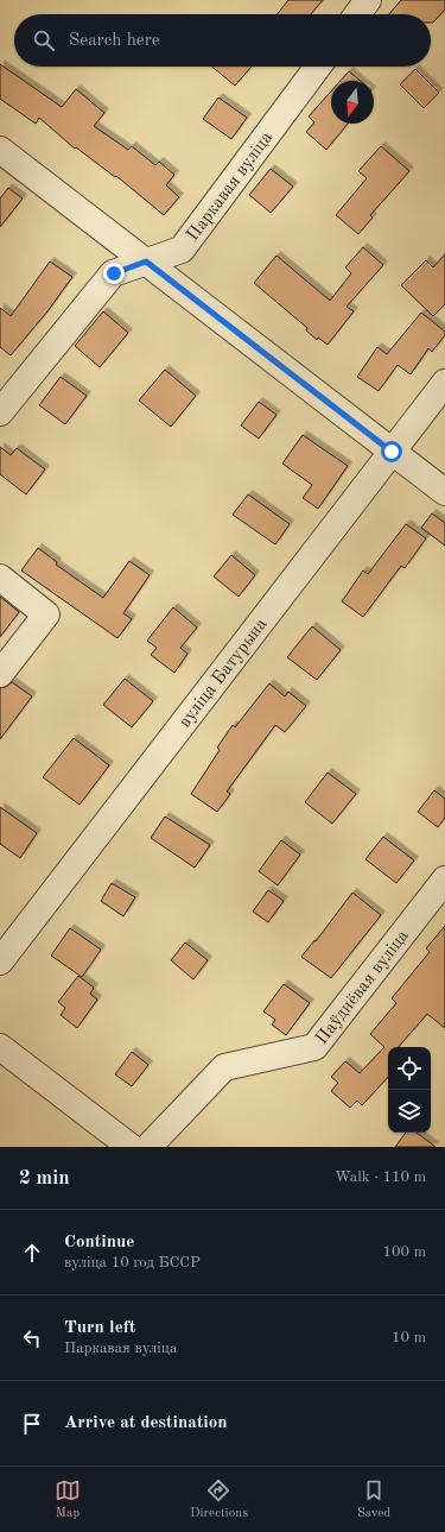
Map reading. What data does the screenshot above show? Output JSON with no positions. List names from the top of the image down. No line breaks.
{"streets":{"street":["Паркавая вуліца","вуліца Батурына","Паўднёвая вуліца"]},"north":"bottom","page":{"search":"Search here","heading":["2 min","Walk · 110 m"],"list":[["Continue","вуліца 10 год БССР","100 m"],["Turn left","Паркавая вуліца","10 m"],"Arrive at destination"],"nav":["Map","Directions","Saved"]}}
